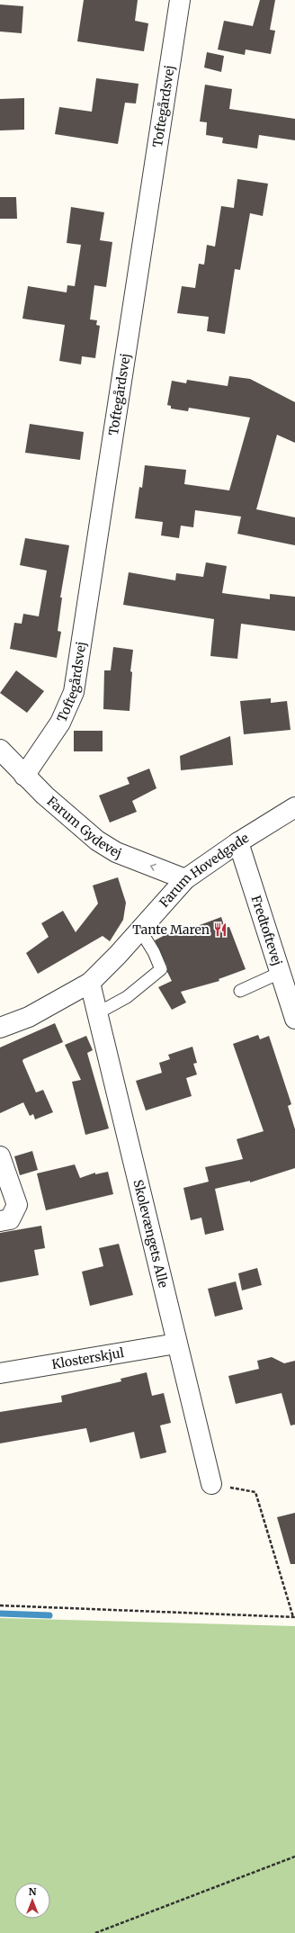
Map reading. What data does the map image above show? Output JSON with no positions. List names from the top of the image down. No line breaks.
{"streets":{"street":["Toftegårdsvej","Farum Gydevej","Farum Hovedgade","Fredtoftevej","Skolevængets Alle","Klosterskjul"]},"crossings":[["Toftegårdsvej","Farum Gydevej"],["Farum Gydevej","Farum Hovedgade"],["Farum Hovedgade","Fredtoftevej"],["Farum Hovedgade","Skolevængets Alle"],["Skolevængets Alle","Klosterskjul"]],"one_way":["Farum Gydevej"],"places":{"restaurant":["Tante Maren"]},"north":"top"}
